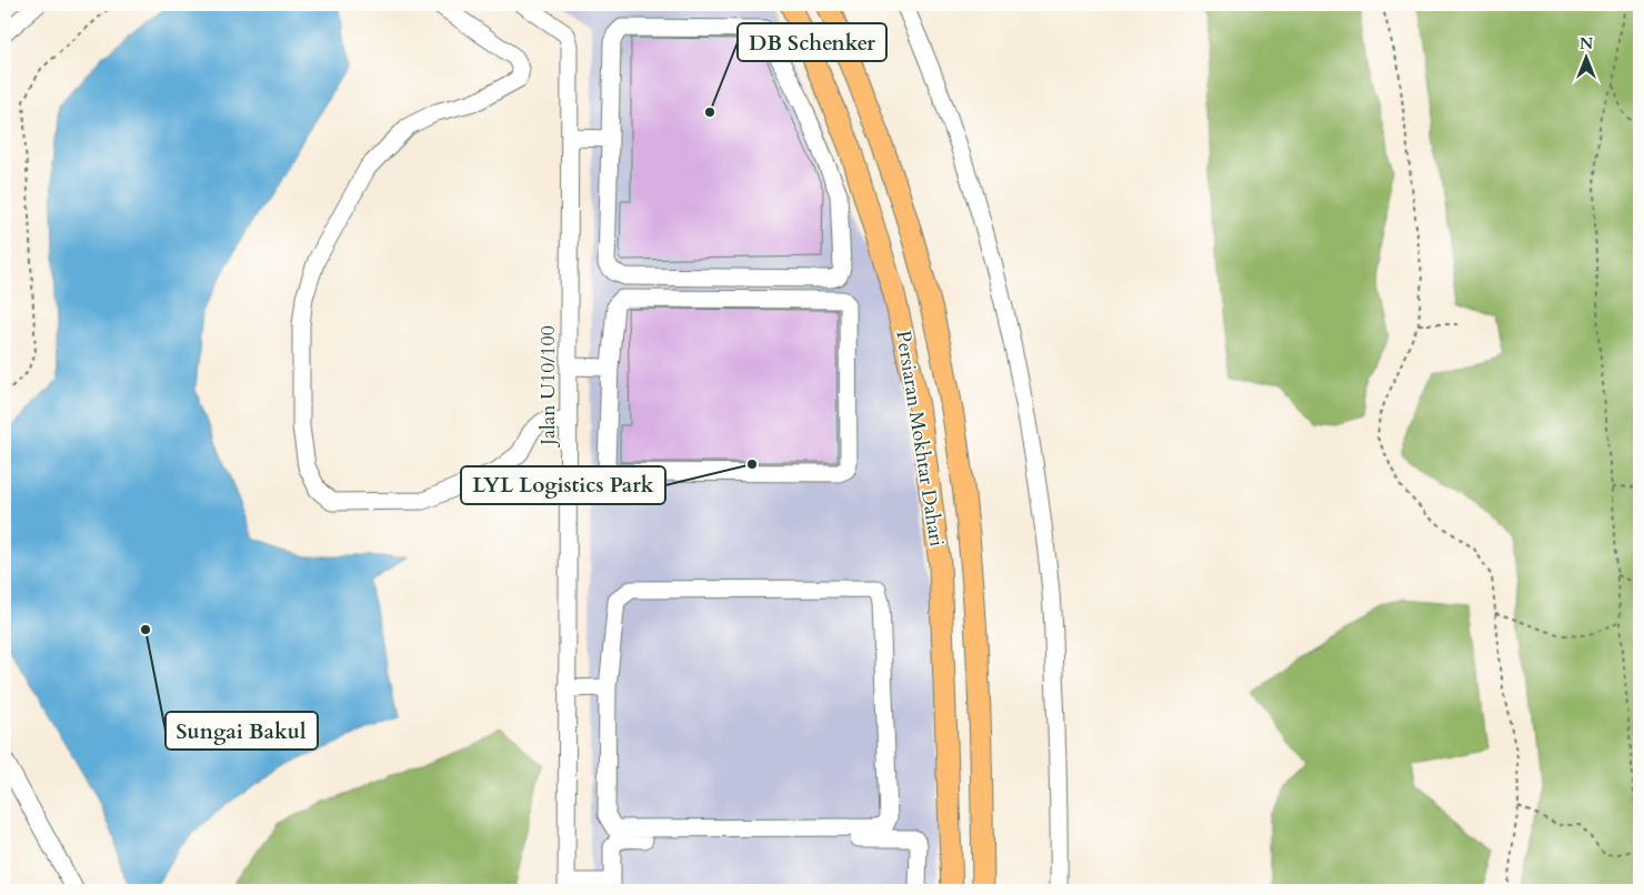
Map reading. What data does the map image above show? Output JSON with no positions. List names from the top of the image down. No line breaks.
{"streets":{"main road":["Persiaran Mokhtar Dahari"],"street":["Jalan U10/100"]},"places":["DB Schenker","LYL Logistics Park","Sungai Bakul"],"north":"top"}
